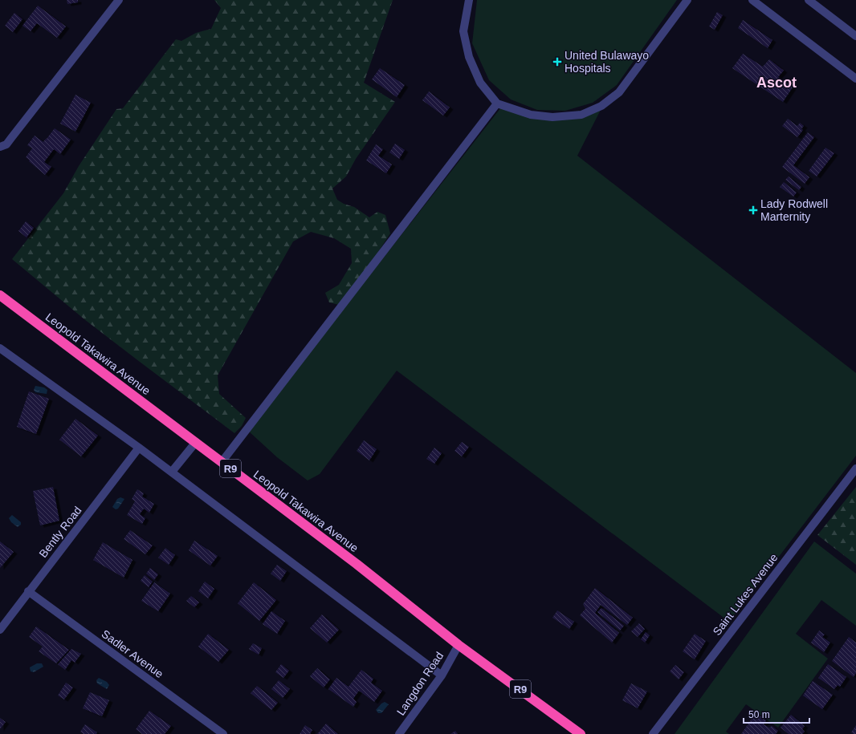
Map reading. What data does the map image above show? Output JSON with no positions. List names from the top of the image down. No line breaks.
{"streets":{"highway":["Leopold Takawira Avenue","R9"],"street":["Bently Road","Saint Lukes Avenue","Sadler Avenue","Langdon Road"]},"crossings":[["Leopold Takawira Avenue","Langdon Road"],["Bently Road","Sadler Avenue"]],"districts":["Ascot"],"places":{"health":["United Bulawayo Hospitals","Lady Rodwell Marternity"]},"scale_bar":"50 m"}
